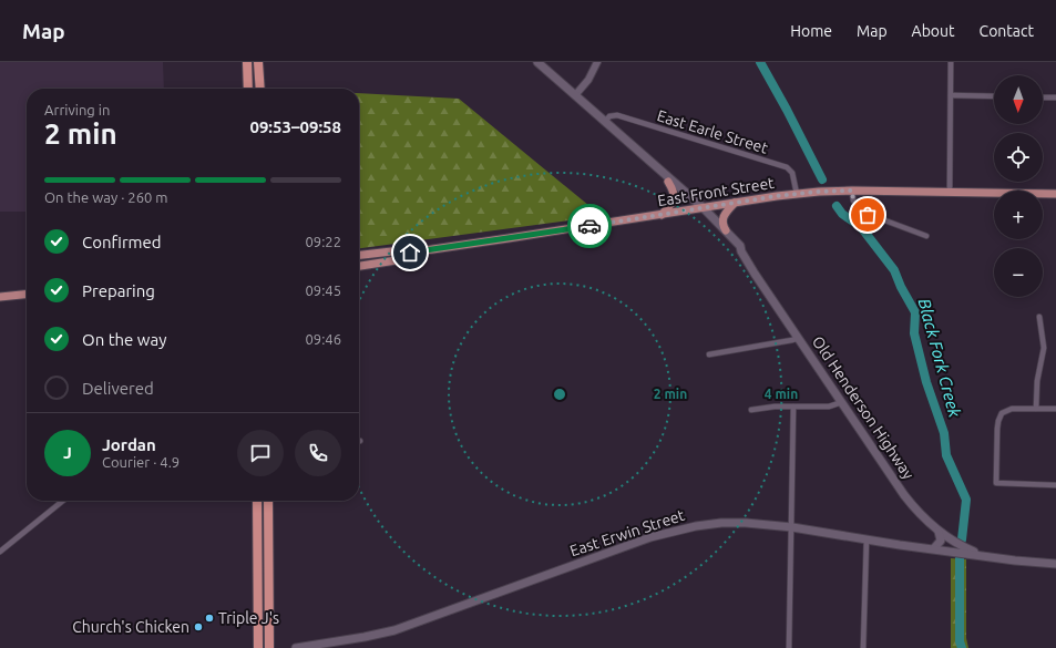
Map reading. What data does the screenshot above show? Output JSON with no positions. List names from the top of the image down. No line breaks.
{"streets":{"main road":["East Front Street","Old Henderson Highway","East Erwin Street"],"street":["East Earle Street"]},"crossings":[["East Earle Street","East Front Street"],["East Earle Street","Old Henderson Highway"],["East Front Street","Old Henderson Highway"],["Old Henderson Highway","East Erwin Street"]],"water":["Black Fork Creek"],"places":["Triple J's","Church's Chicken"],"north":"bottom","page":{"header":"Map","nav":["Home","Map","About","Contact"],"map_buttons":["+","−"],"heading":["2 min","Arriving in","09:53–09:58"],"panel":["Jordan","Courier · 4.9"],"bar":"On the way · 260 m","list":[["Confirmed","09:22"],["Preparing","09:45"],["On the way","09:46"],"Delivered"],"round":"J"},"rings":["2 min","4 min"]}
